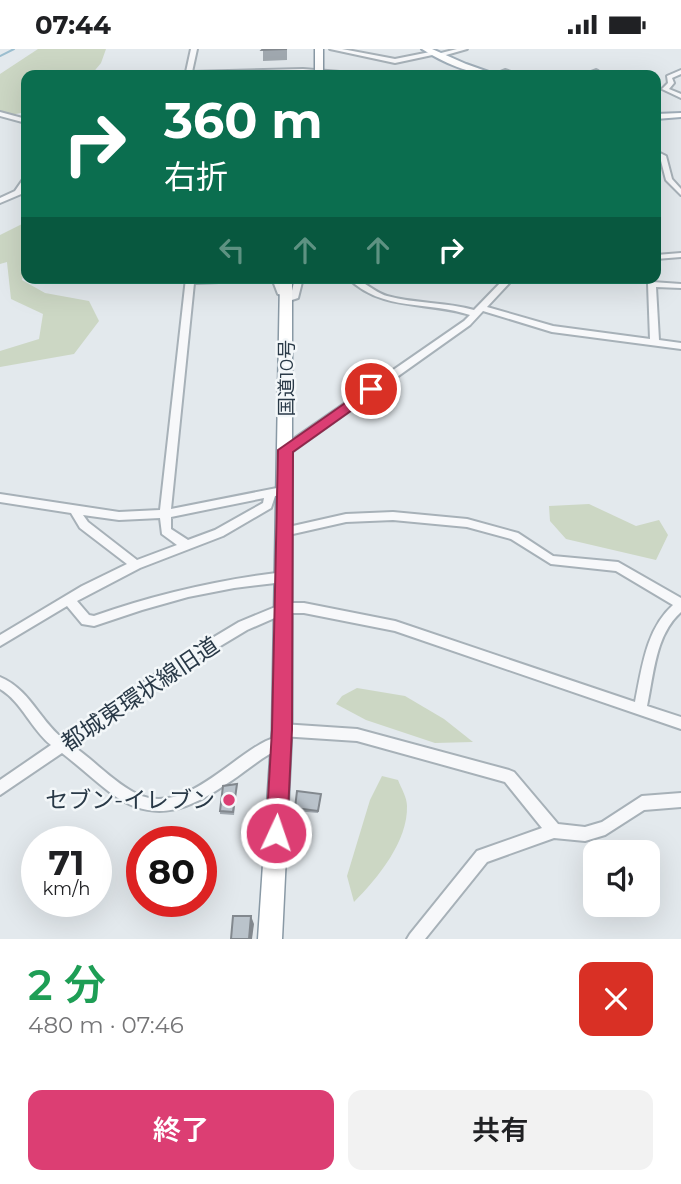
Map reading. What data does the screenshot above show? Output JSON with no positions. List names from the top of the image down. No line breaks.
{"streets":{"highway":["国道10号"],"street":["都城東環状線旧道"]},"crossings":[["国道10号","都城東環状線旧道"]],"places":["セブン-イレブン"],"page":{"status":"07:44","turn":["360 m","右折"],"speed":"71 km/h","limit":"80","heading":["2 分","480 m · 07:46"],"buttons":["終了","共有"]}}
